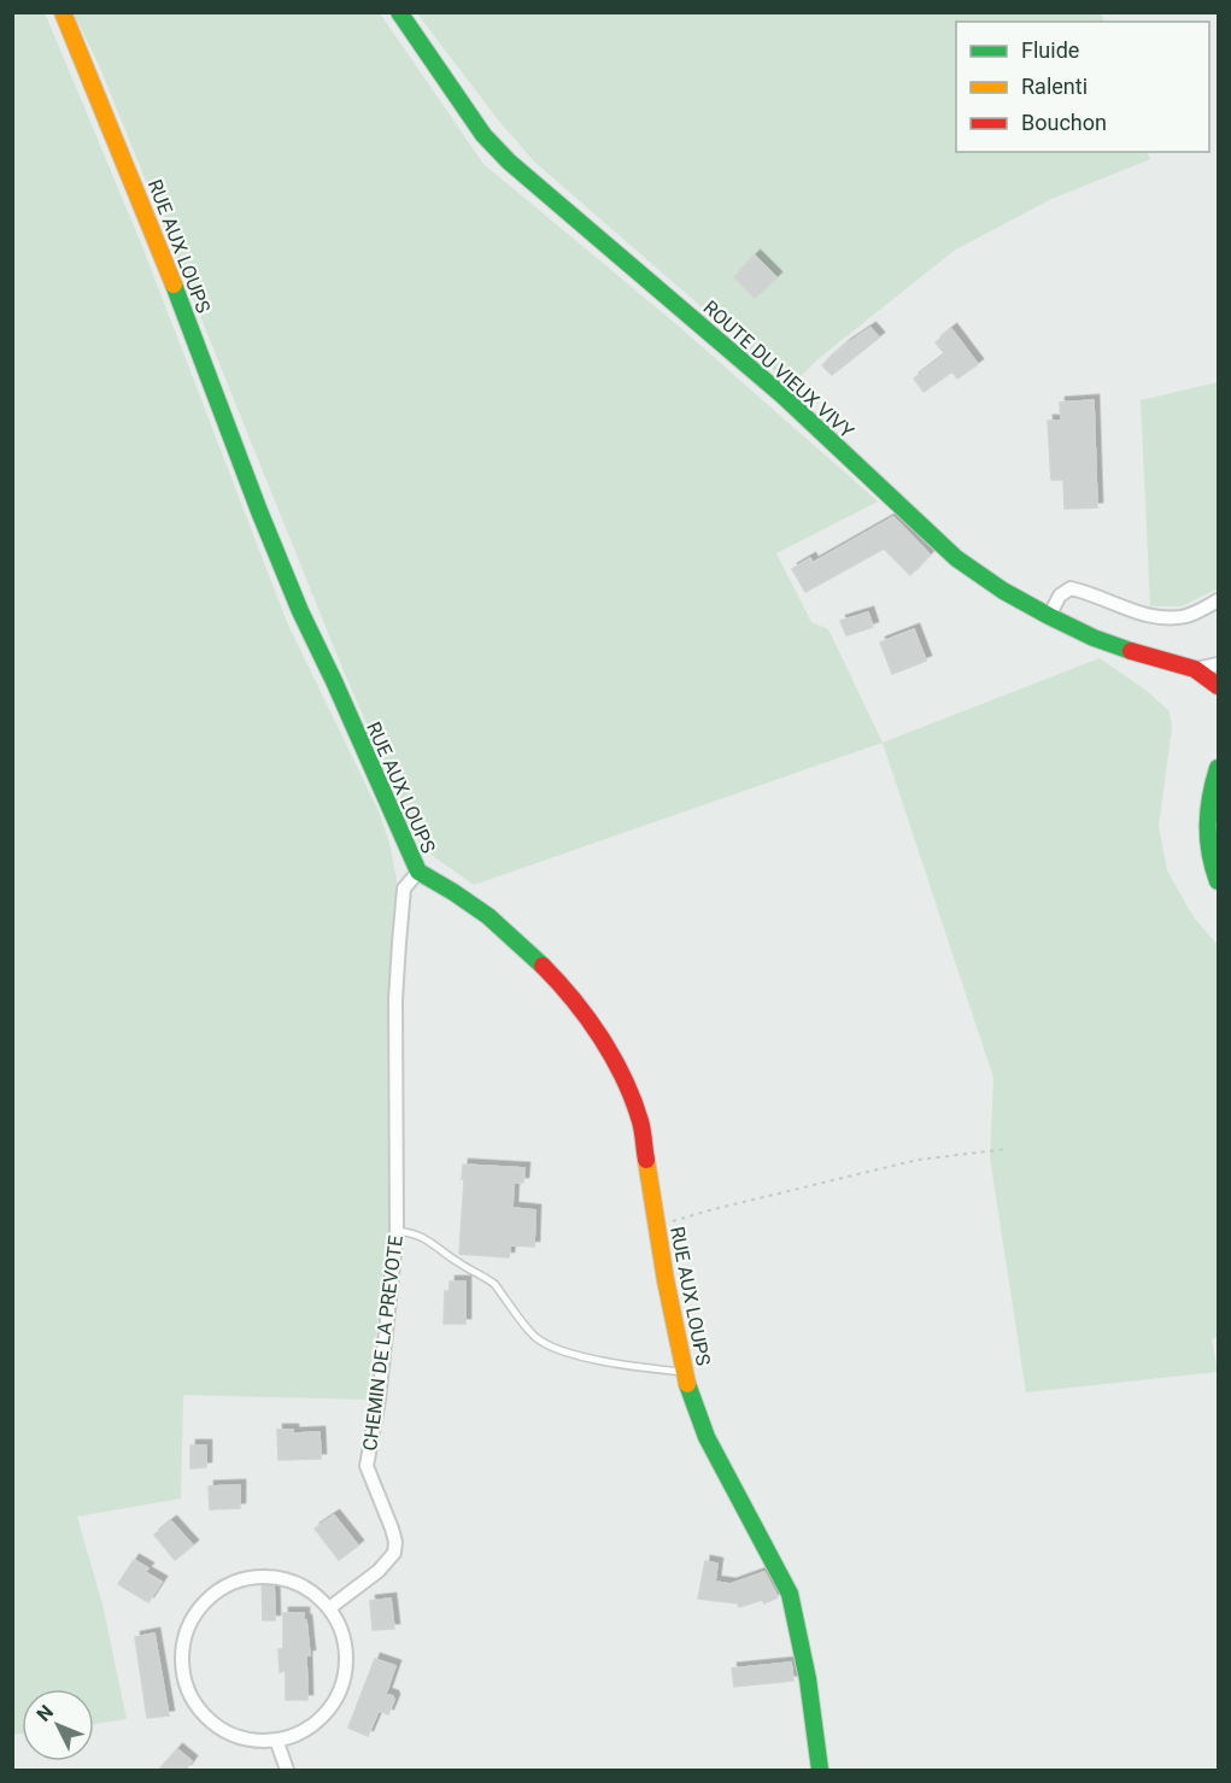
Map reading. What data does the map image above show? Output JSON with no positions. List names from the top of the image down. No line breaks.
{"streets":{"street":["RUE AUX LOUPS","ROUTE DU VIEUX VIVY","CHEMIN DE LA PREVOTE"]},"crossings":[["RUE AUX LOUPS","CHEMIN DE LA PREVOTE"]],"legend":["Fluide","Ralenti","Bouchon"],"north":"top left"}
